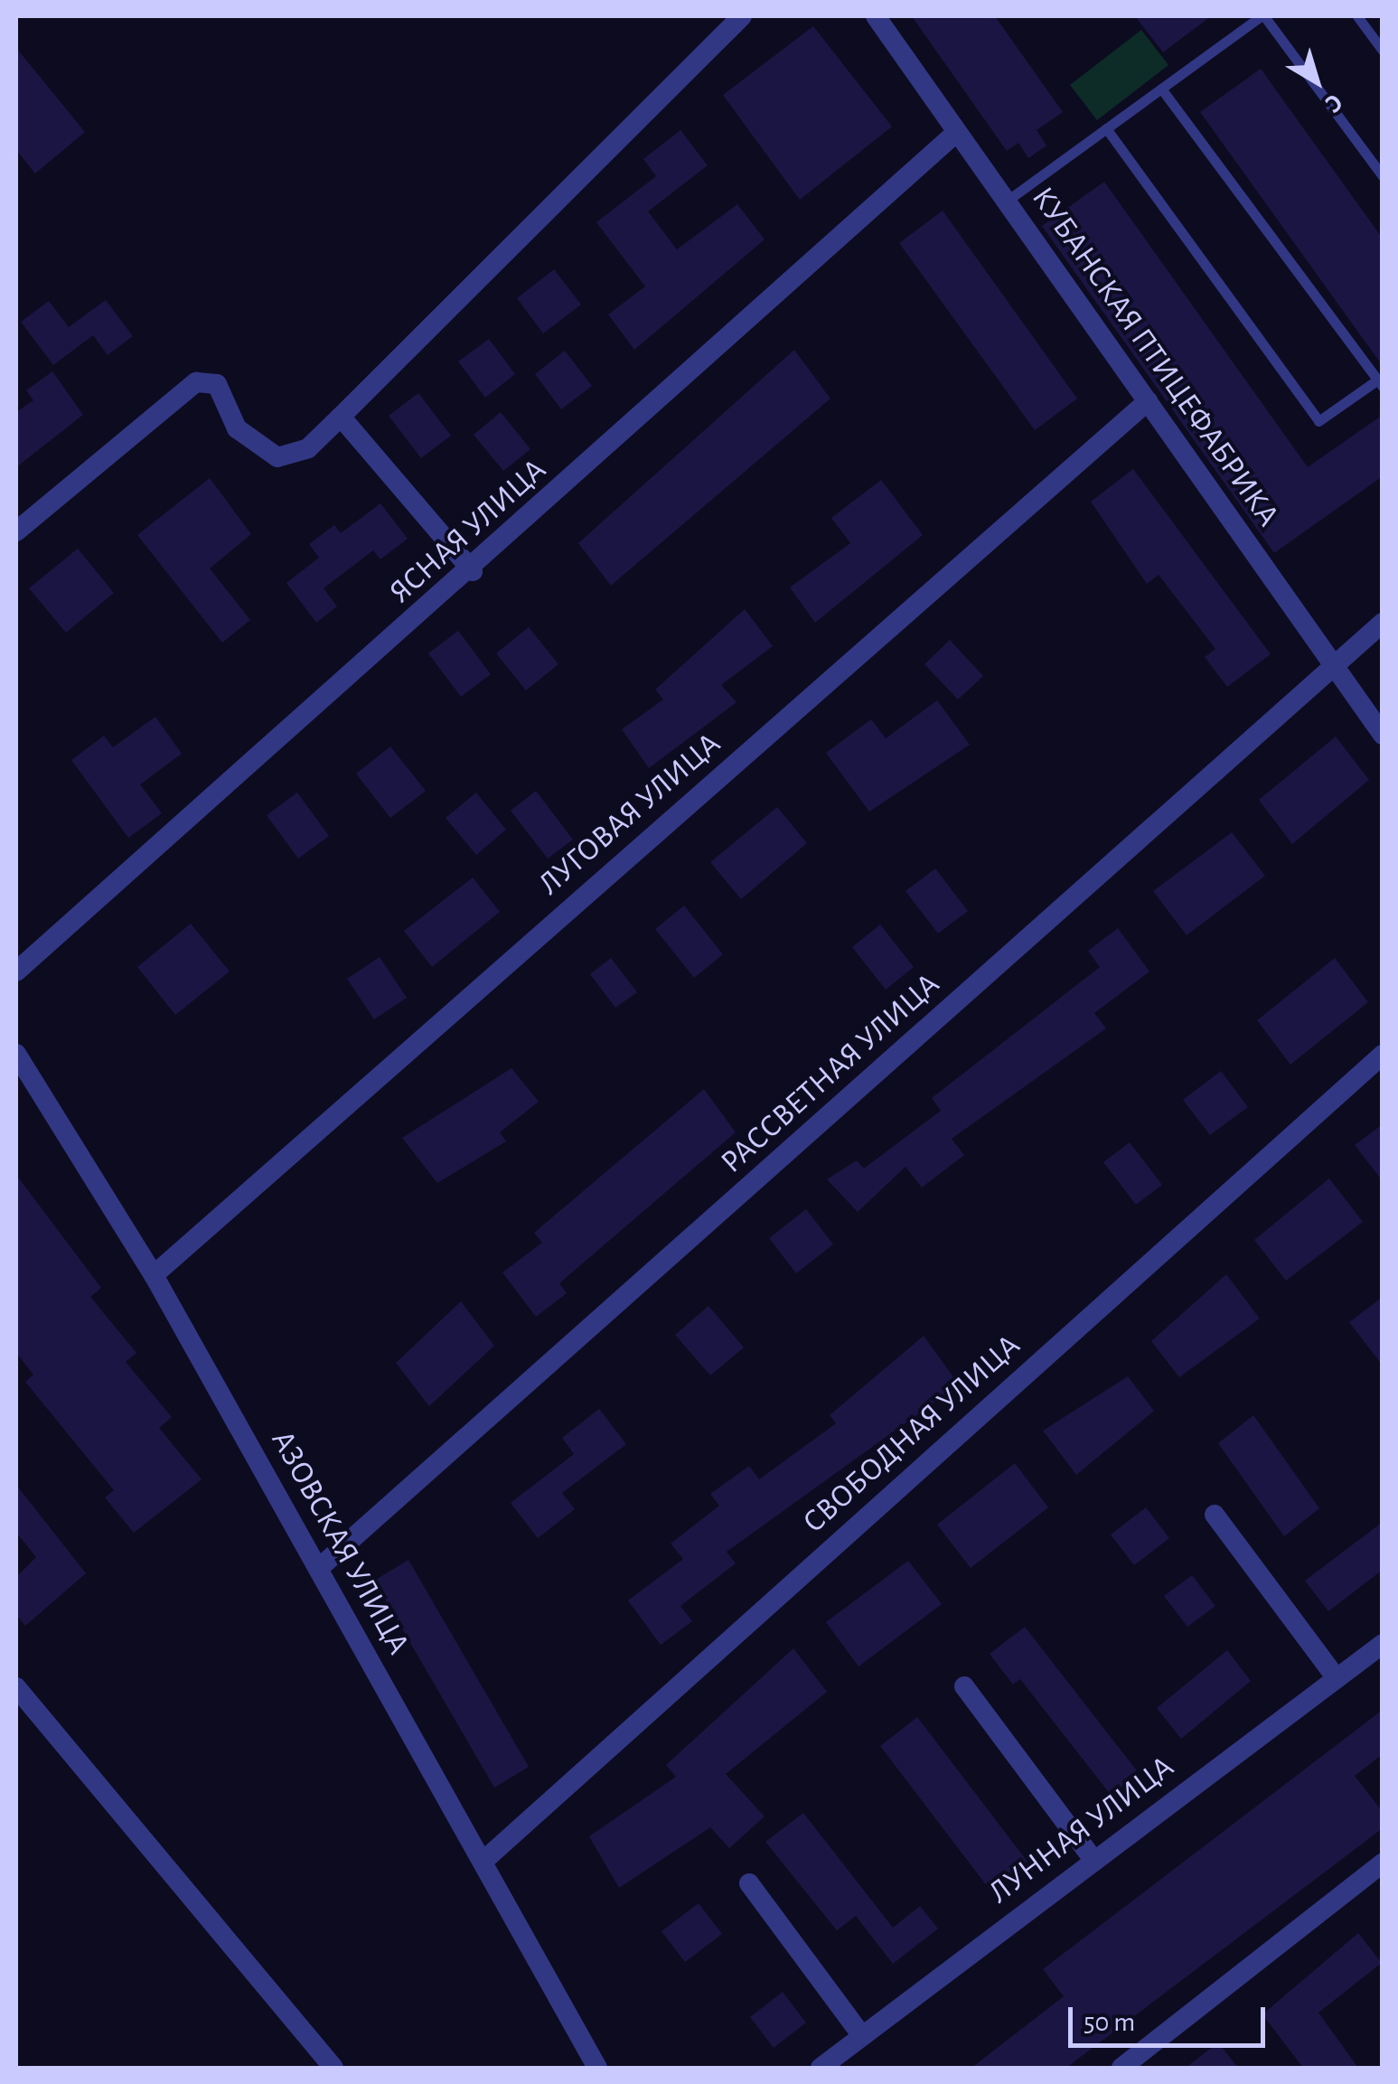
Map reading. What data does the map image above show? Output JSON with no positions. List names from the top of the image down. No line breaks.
{"streets":{"street":["КУБАНСКАЯ ПТИЦЕФАБРИКА","ЯСНАЯ УЛИЦА","ЛУГОВАЯ УЛИЦА","РАССВЕТНАЯ УЛИЦА","СВОБОДНАЯ УЛИЦА","АЗОВСКАЯ УЛИЦА","ЛУННАЯ УЛИЦА"]},"crossings":[["КУБАНСКАЯ ПТИЦЕФАБРИКА","ЯСНАЯ УЛИЦА"],["КУБАНСКАЯ ПТИЦЕФАБРИКА","ЛУГОВАЯ УЛИЦА"],["КУБАНСКАЯ ПТИЦЕФАБРИКА","РАССВЕТНАЯ УЛИЦА"],["ЛУГОВАЯ УЛИЦА","АЗОВСКАЯ УЛИЦА"],["РАССВЕТНАЯ УЛИЦА","АЗОВСКАЯ УЛИЦА"],["СВОБОДНАЯ УЛИЦА","АЗОВСКАЯ УЛИЦА"]],"scale_bar":"50 m","north":"bottom right"}
